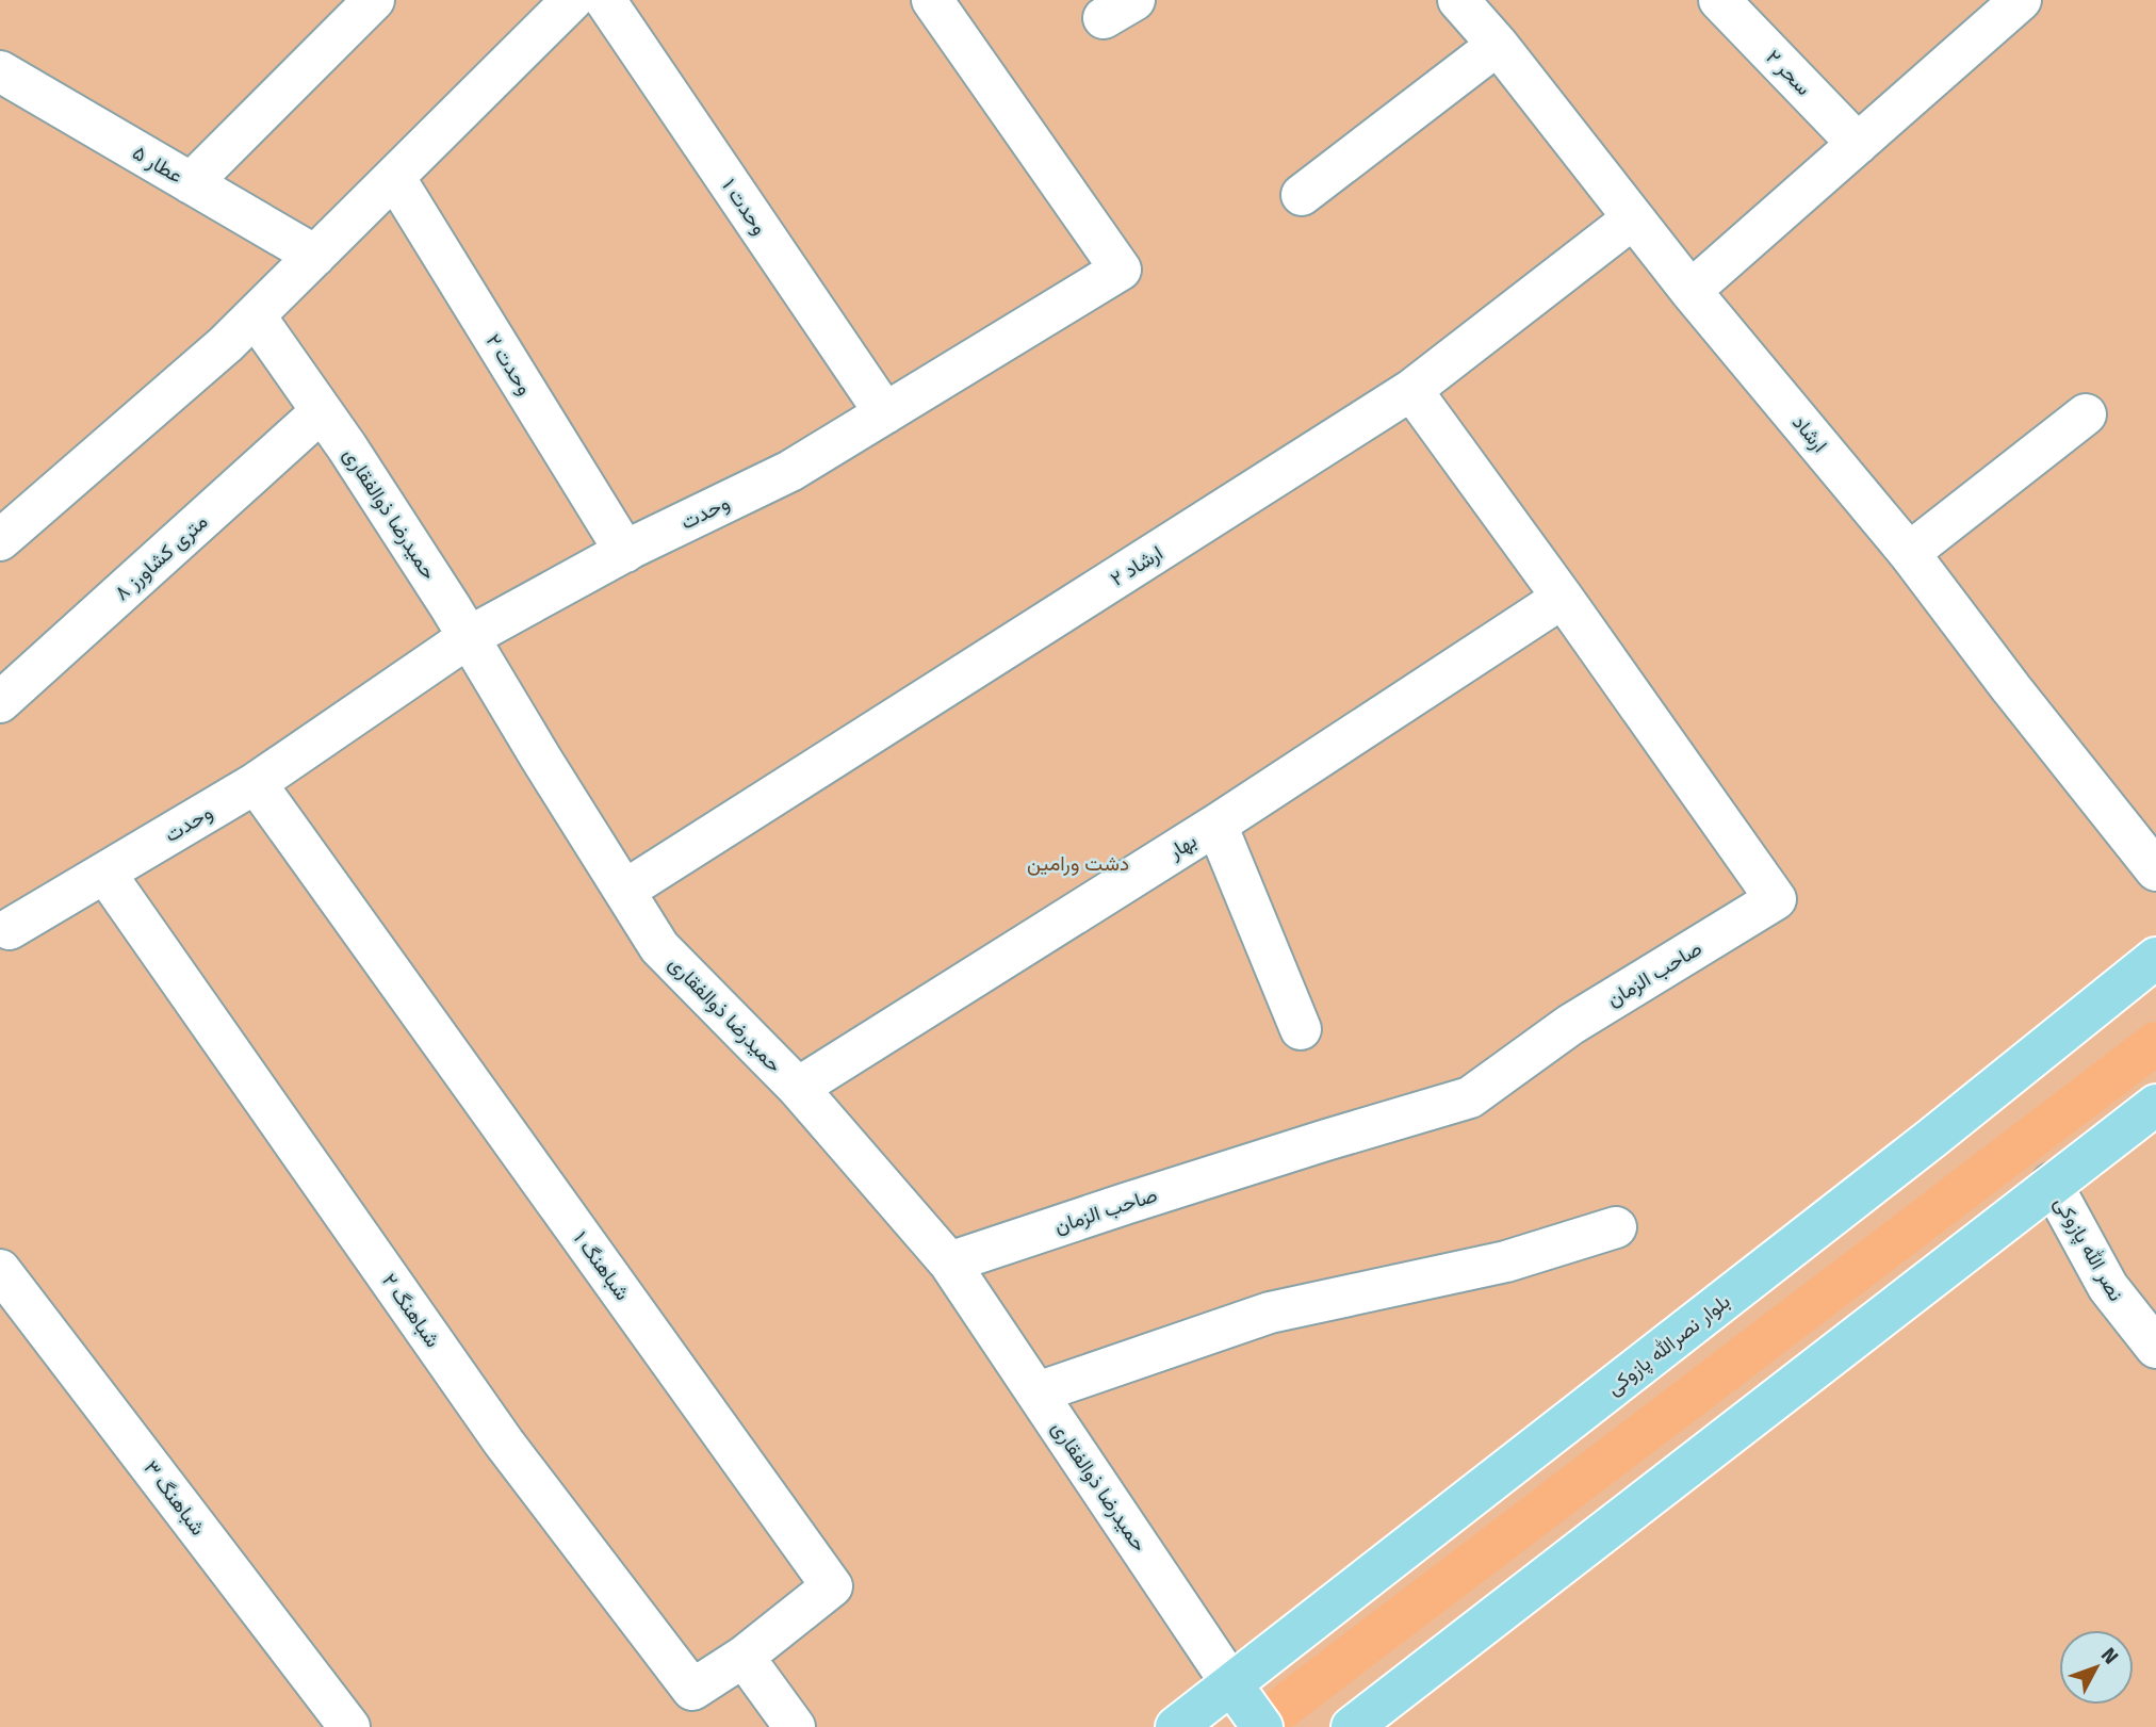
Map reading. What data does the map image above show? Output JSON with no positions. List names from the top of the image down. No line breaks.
{"streets":{"main road":["بلوار نصرالله پازوکی"],"street":["سحر ۲","عطار ۵","وحدت ۱","وحدت ۲","ارشاد","وحدت","حمیدرضا ذوالفقاری","۸ متری کشاورز","ارشاد ۲","بهار","صاحب الزمان","نصر الله پازوکی","شباهنگ ۱","شباهنگ ۲","شباهنگ ۳"]},"crossings":[["وحدت ۱","وحدت"],["وحدت ۲","وحدت"],["ارشاد","ارشاد ۲"],["وحدت","حمیدرضا ذوالفقاری"],["وحدت","شباهنگ ۱"],["وحدت","شباهنگ ۲"],["حمیدرضا ذوالفقاری","۸ متری کشاورز"],["حمیدرضا ذوالفقاری","ارشاد ۲"],["حمیدرضا ذوالفقاری","بهار"],["حمیدرضا ذوالفقاری","صاحب الزمان"],["حمیدرضا ذوالفقاری","بلوار نصرالله پازوکی"],["ارشاد ۲","صاحب الزمان"],["بهار","صاحب الزمان"],["شباهنگ ۱","شباهنگ ۲"]],"parks":["دشت ورامین"],"north":"top right"}
